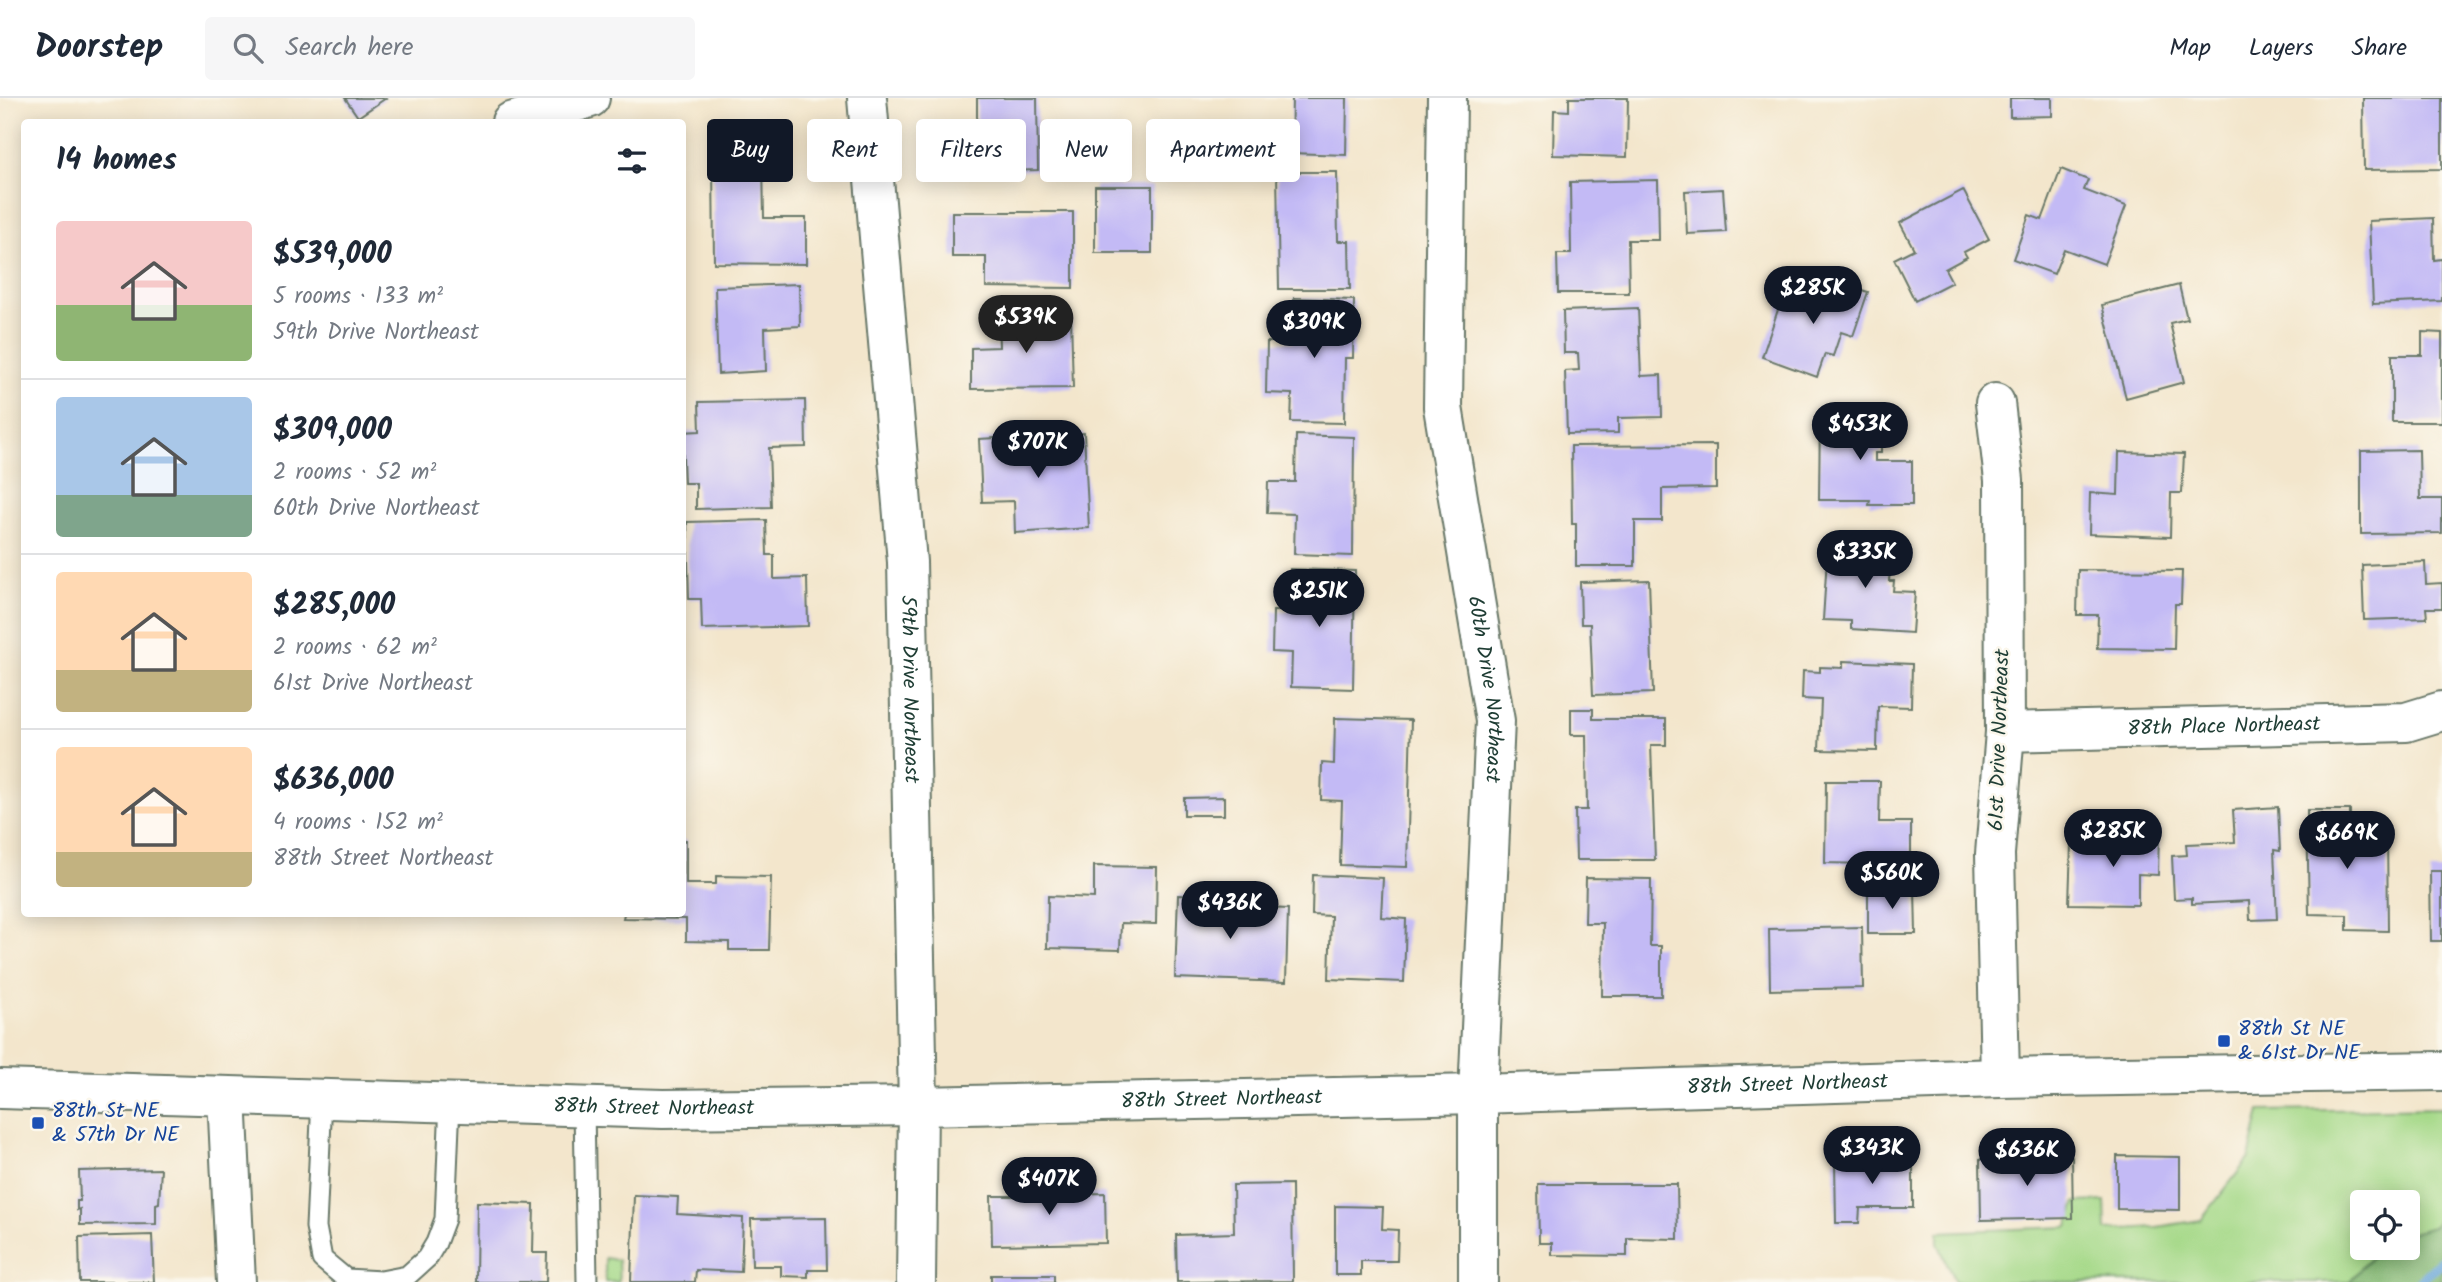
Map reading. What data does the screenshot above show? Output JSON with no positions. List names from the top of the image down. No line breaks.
{"streets":{"street":["59th Drive Northeast","60th Drive Northeast","88th Place Northeast","61st Drive Northeast","88th Street Northeast"]},"crossings":[["59th Drive Northeast","88th Street Northeast"],["60th Drive Northeast","88th Street Northeast"],["88th Place Northeast","61st Drive Northeast"],["61st Drive Northeast","88th Street Northeast"]],"places":{"transit":["88th St NE & 61st Dr NE","88th St NE & 57th Dr NE"]},"page":{"header":"Doorstep","search":"Search here","nav":["Map","Layers","Share"],"chip":["Buy","Rent","Filters","New","Apartment"],"heading":"14 homes","list":[{"name":"$539,000","note":"5 rooms · 133 m² · 59th Drive Northeast"},{"name":"$309,000","note":"2 rooms · 52 m² · 60th Drive Northeast"},{"name":"$285,000","note":"2 rooms · 62 m² · 61st Drive Northeast"},{"name":"$636,000","note":"4 rooms · 152 m² · 88th Street Northeast"}],"price":["$285K","$539K","$309K","$453K","$707K","$335K","$251K","$285K","$669K","$560K","$436K","$343K","$636K","$407K"]}}
